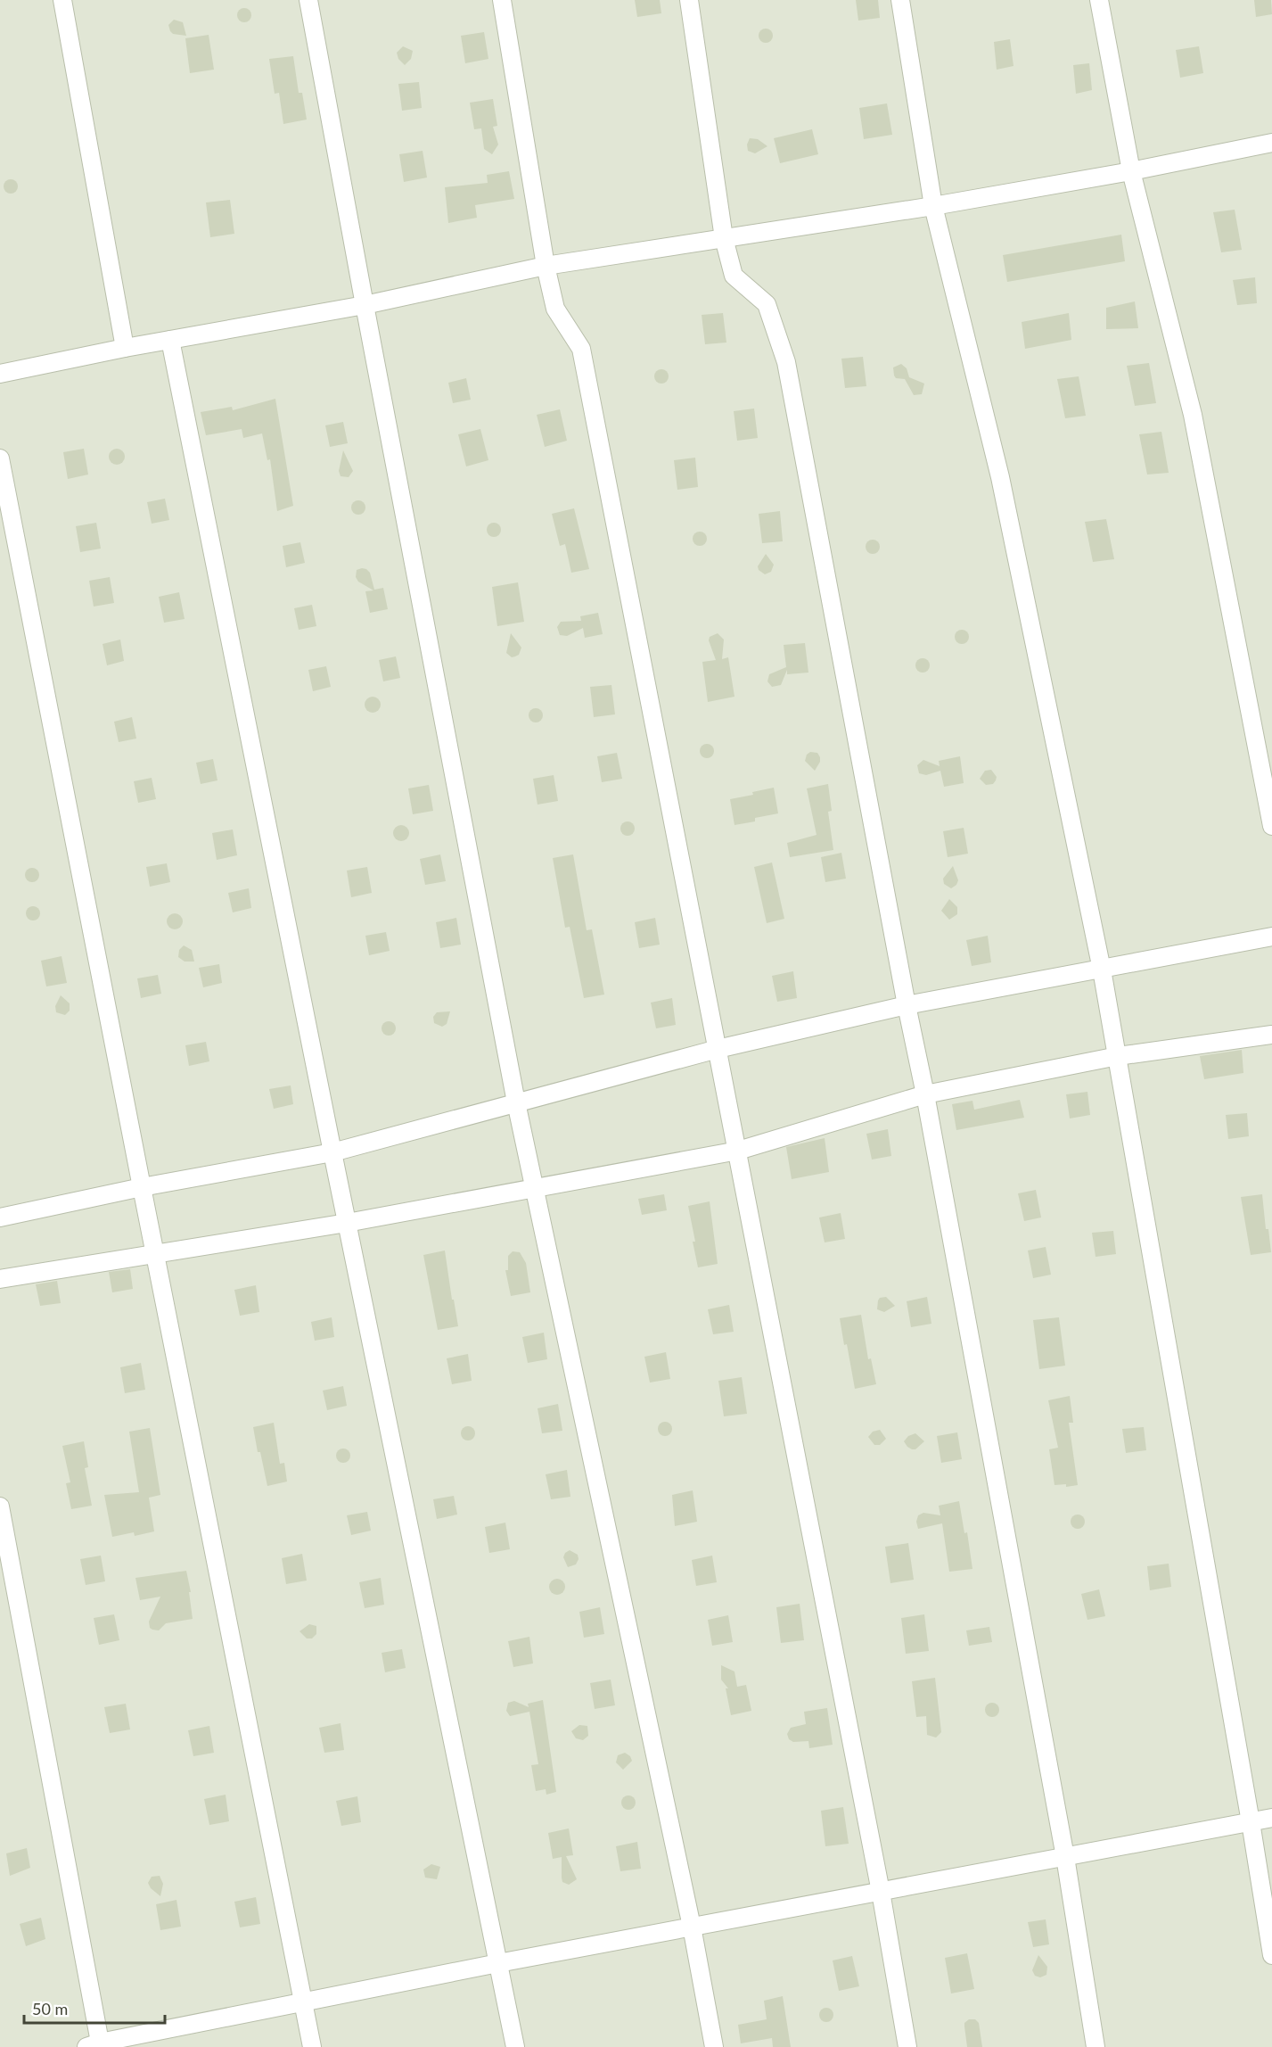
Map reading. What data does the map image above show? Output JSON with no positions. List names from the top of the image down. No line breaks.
{"scale_bar":"50 m"}
